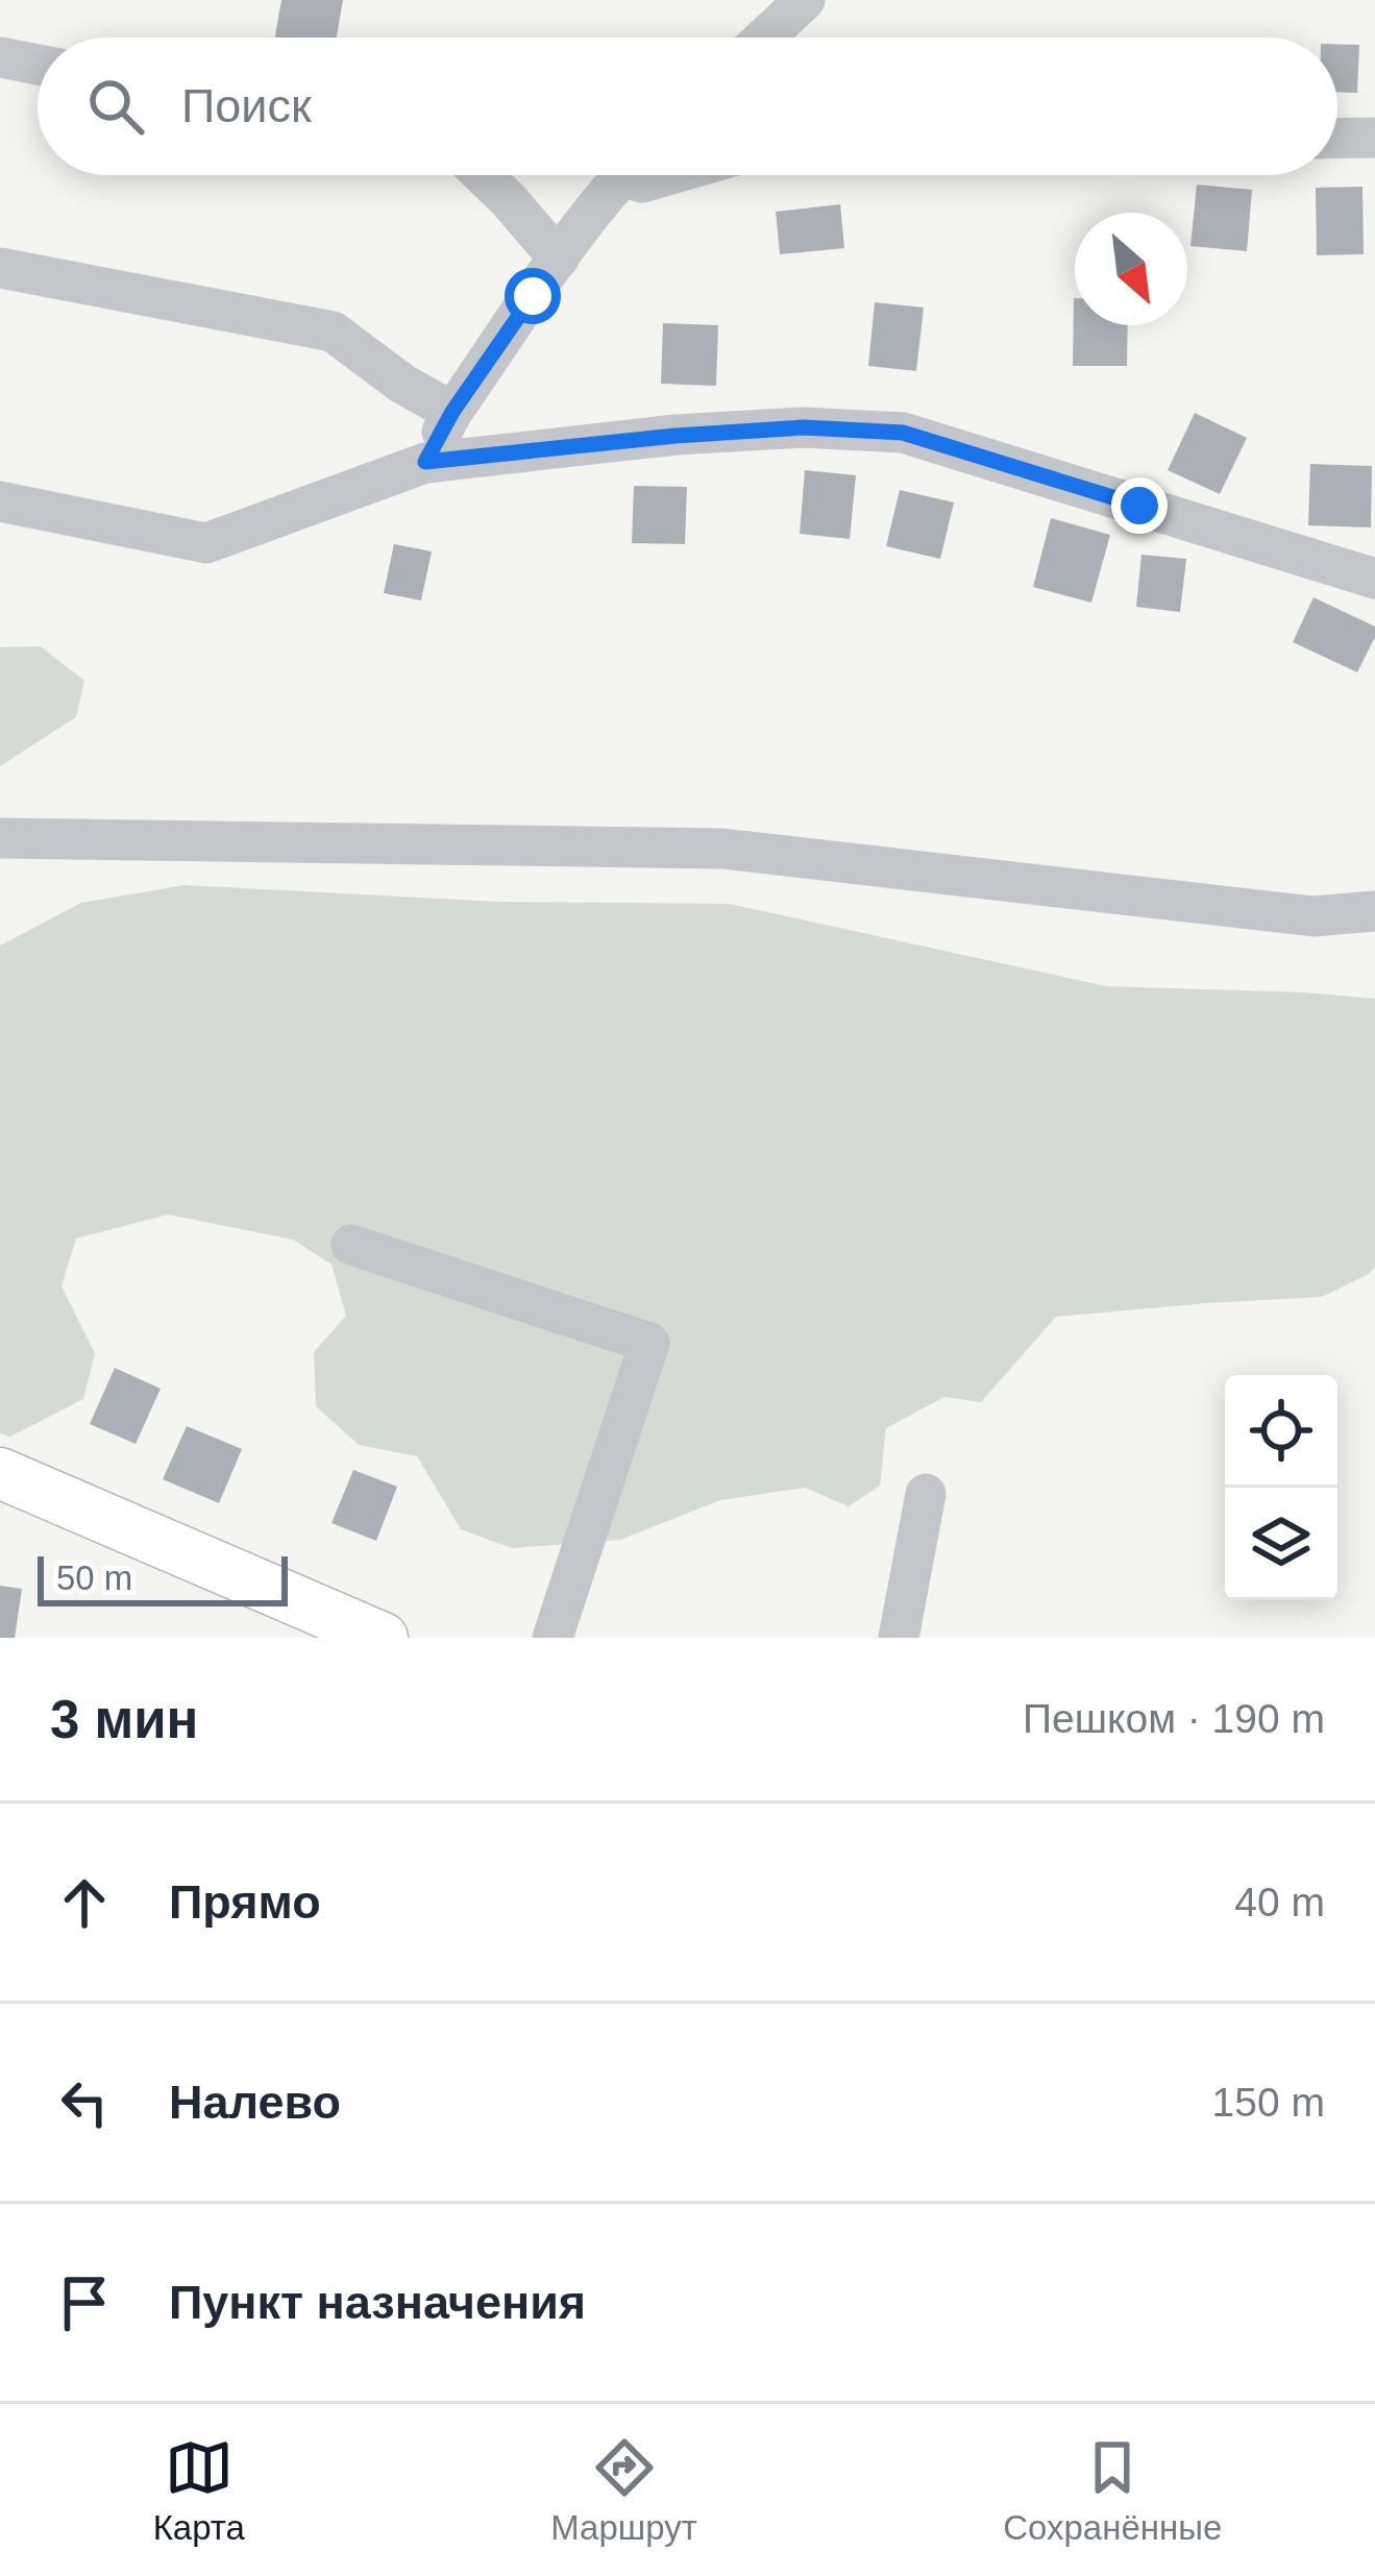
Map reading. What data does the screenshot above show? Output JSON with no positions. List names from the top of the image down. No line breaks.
{"scale_bar":"50 m","north":"bottom right","page":{"search":"Поиск","scale":"50 m","heading":["3 мин","Пешком · 190 m"],"list":[["Прямо","40 m"],["Налево","150 m"],"Пункт назначения"],"nav":["Карта","Маршрут","Сохранённые"]}}
